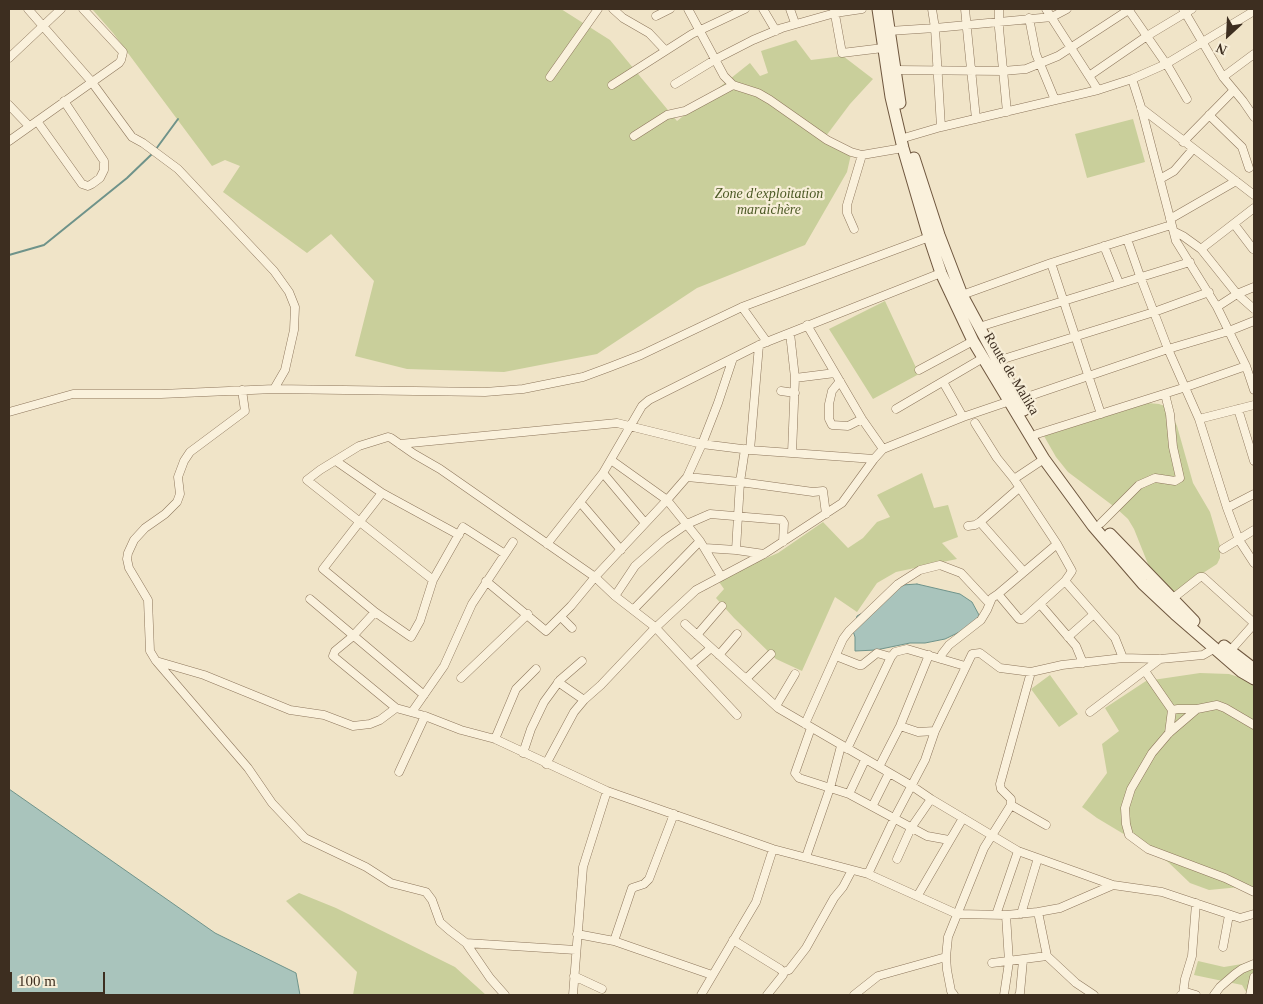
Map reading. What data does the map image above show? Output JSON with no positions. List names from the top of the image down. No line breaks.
{"streets":{"main road":["Route de Malika"]},"parks":["Zone d'exploitation maraichère"],"scale_bar":"100 m","north":"bottom left"}
